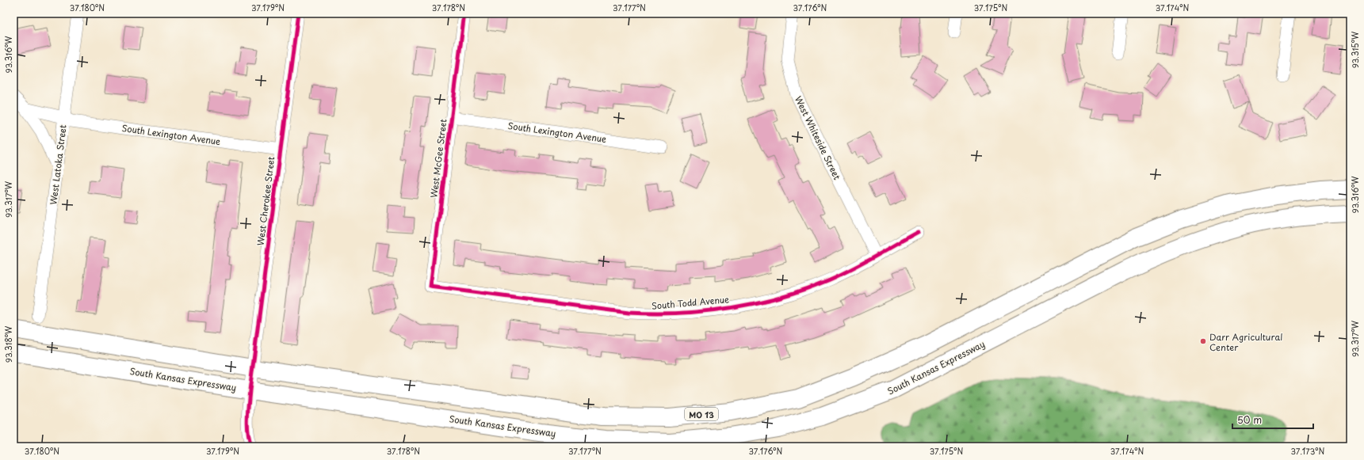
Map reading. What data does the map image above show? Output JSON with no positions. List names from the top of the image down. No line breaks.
{"streets":{"main road":["South Kansas Expressway","MO 13"],"street":["South Lexington Avenue","West Whiteside Street","West McGee Street","West Latoka Street","West Cherokee Street","South Todd Avenue"]},"crossings":[["South Lexington Avenue","West McGee Street"],["South Lexington Avenue","West Latoka Street"],["South Lexington Avenue","West Cherokee Street"],["West Whiteside Street","South Todd Avenue"],["West McGee Street","South Todd Avenue"],["West Cherokee Street","South Kansas Expressway"],["West Cherokee Street","MO 13"]],"places":["Darr Agricultural Center"],"scale_bar":"50 m","coordinates":["37.180°N","37.179°N","37.178°N","37.177°N","37.176°N","37.175°N","37.174°N","93.315°W","93.316°W","93.317°W","93.318°W","37.173°N"]}
